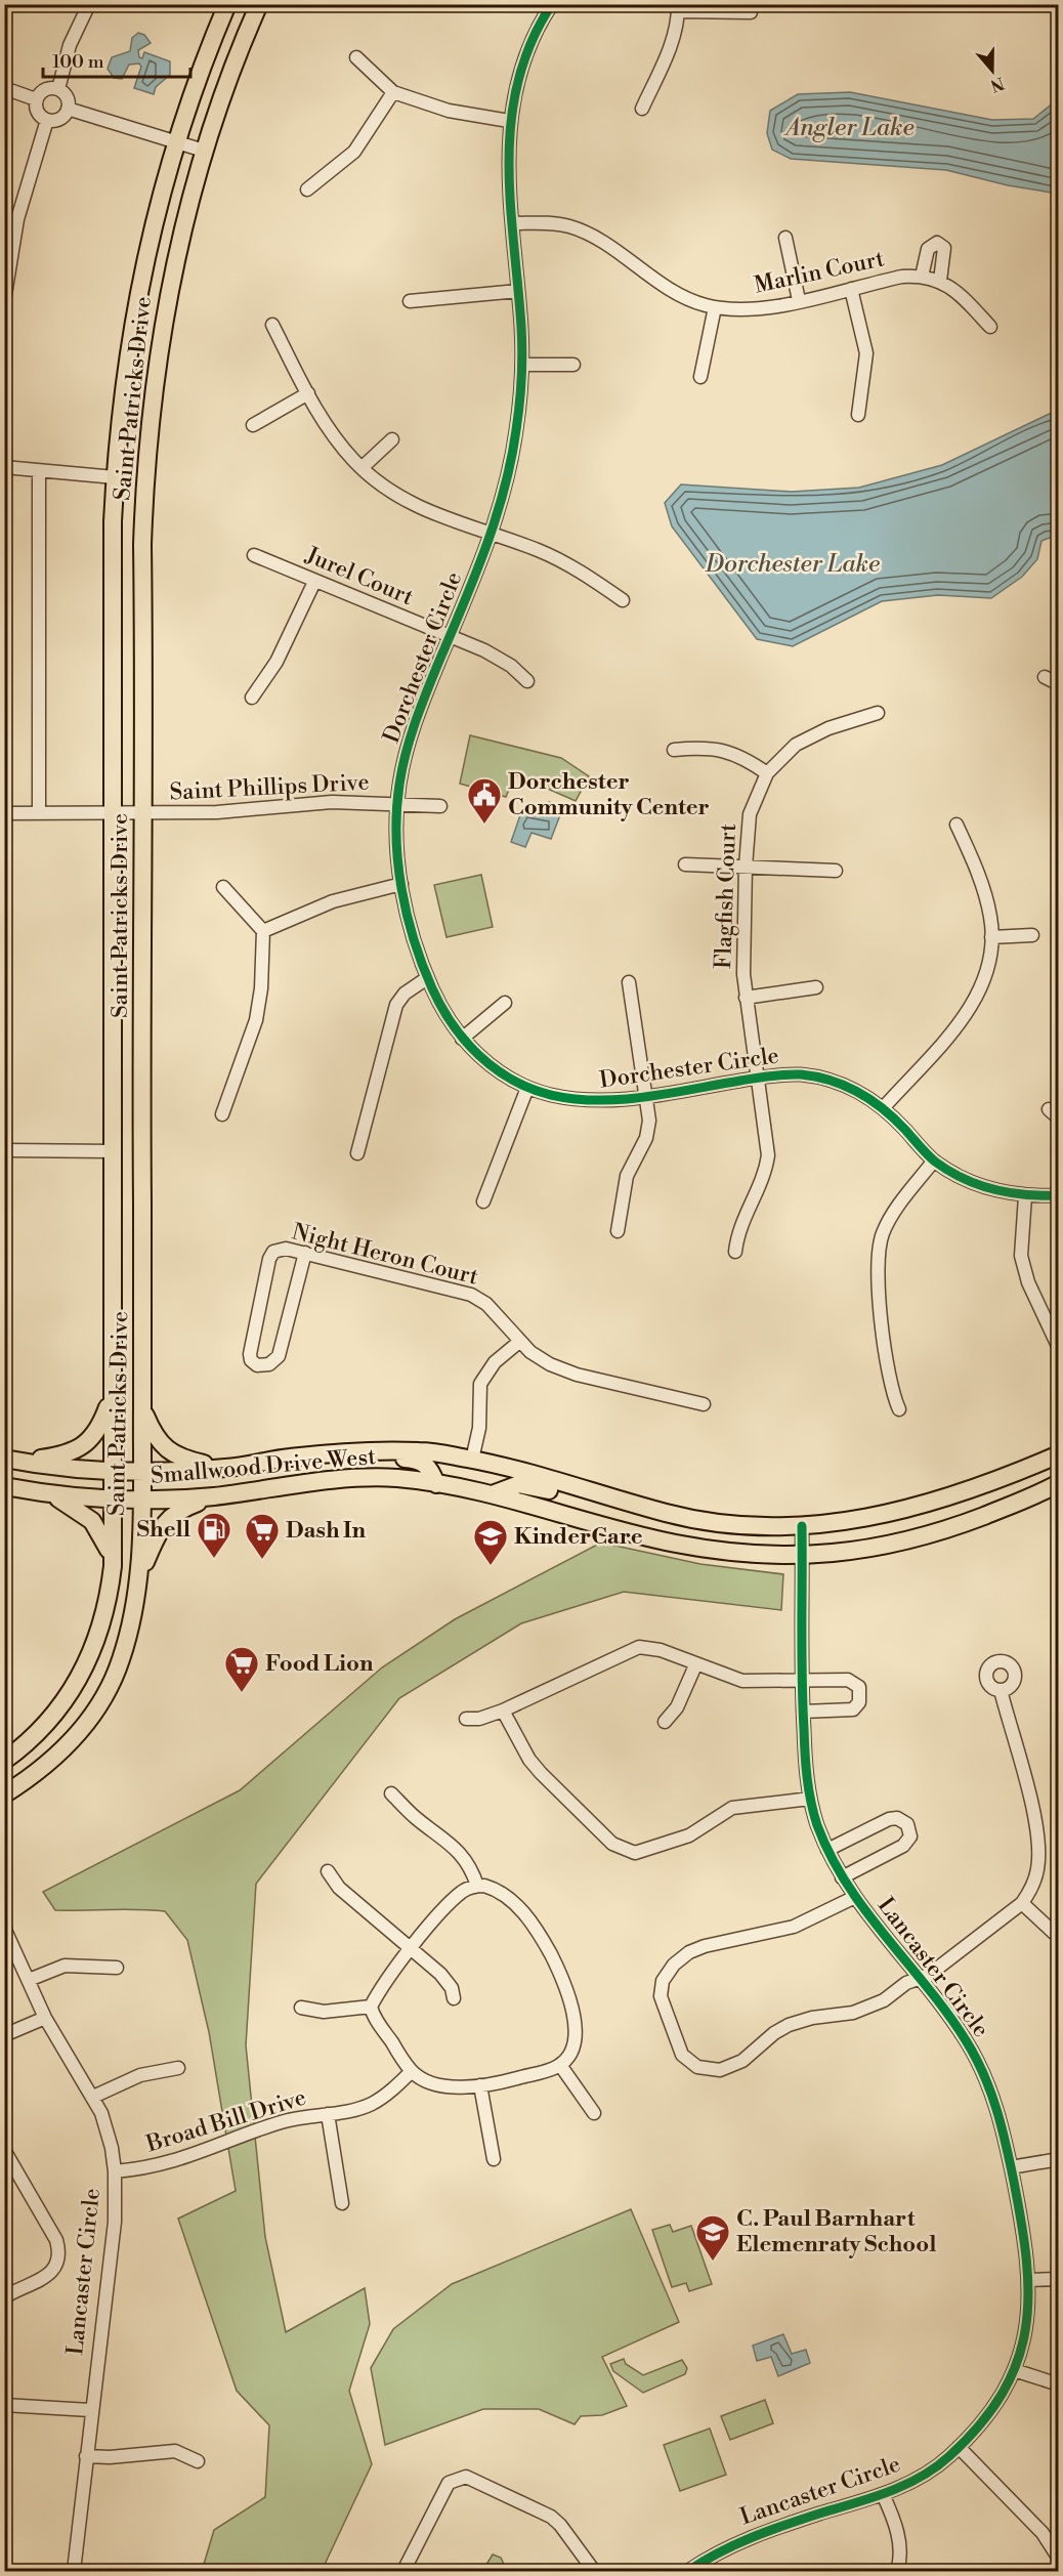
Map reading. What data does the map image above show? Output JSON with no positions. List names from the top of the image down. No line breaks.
{"streets":{"main road":["Saint Patricks Drive","Smallwood Drive West"],"street":["Marlin Court","Jurel Court","Dorchester Circle","Saint Phillips Drive","Flagfish Court","Night Heron Court","Lancaster Circle","Broad Bill Drive"]},"crossings":[["Marlin Court","Dorchester Circle"],["Saint Patricks Drive","Saint Phillips Drive"],["Saint Patricks Drive","Smallwood Drive West"],["Jurel Court","Dorchester Circle"],["Dorchester Circle","Saint Phillips Drive"],["Dorchester Circle","Flagfish Court"],["Smallwood Drive West","Lancaster Circle"],["Lancaster Circle","Broad Bill Drive"]],"water":["Angler Lake","Dorchester Lake"],"places":{"public building":["Dorchester Community Center"],"fuel station":["Shell"],"supermarket":["Dash In","Food Lion"],"school or university":["KinderCare","C. Paul Barnhart Elemenraty School"]},"scale_bar":"100 m","north":"bottom"}
